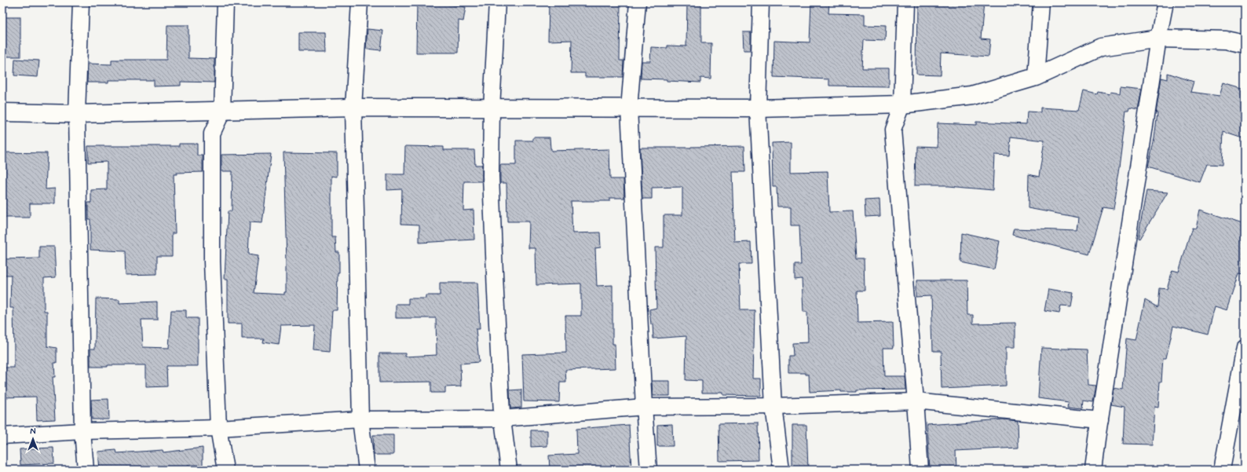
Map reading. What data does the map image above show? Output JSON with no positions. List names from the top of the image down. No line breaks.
{"north":"top"}
